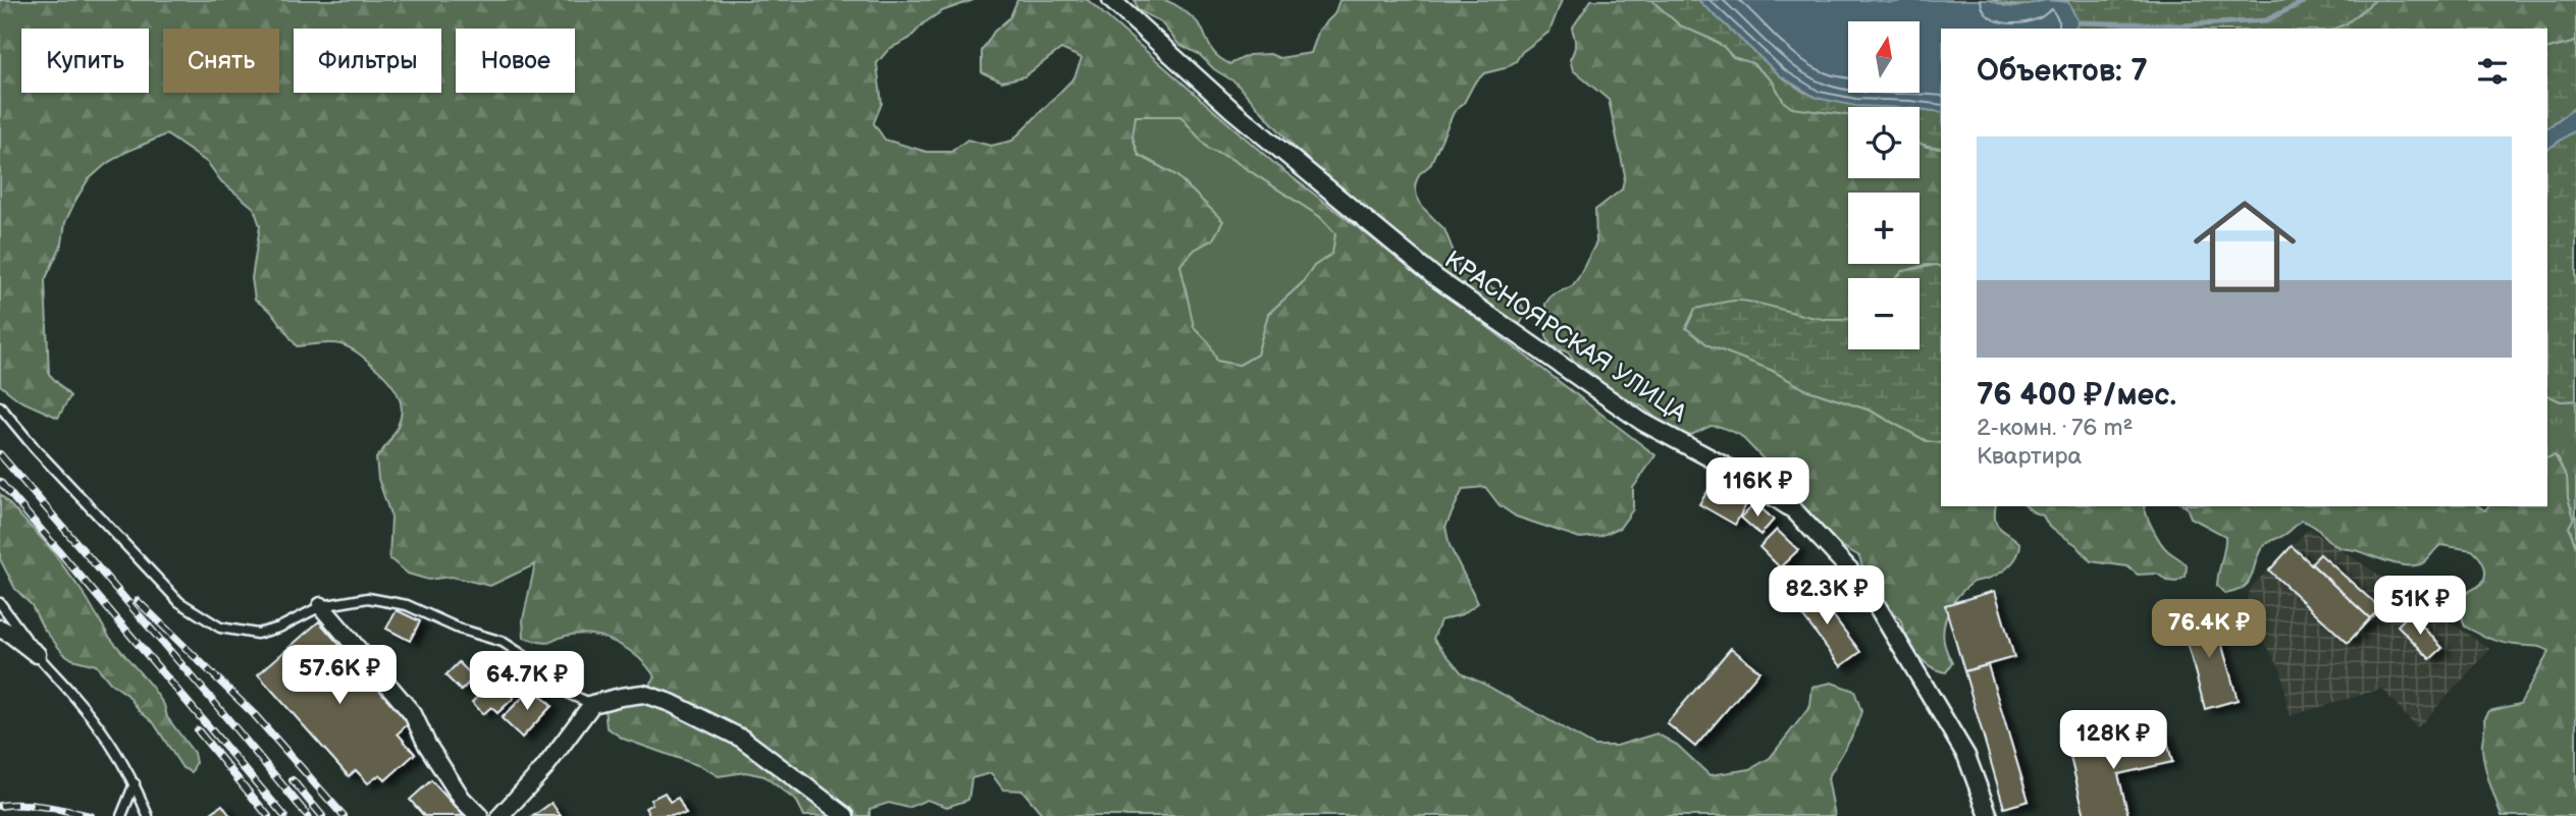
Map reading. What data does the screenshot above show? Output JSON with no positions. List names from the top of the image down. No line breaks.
{"streets":{"street":["КРАСНОЯРСКАЯ УЛИЦА"]},"north":"top","page":{"map_buttons":["+","−"],"chip":["Купить","Снять","Фильтры","Новое"],"heading":"Объектов: 7","list":[{"name":"76 400 ₽/мес.","note":"2-комн. · 76 m² · Квартира"}],"price":["116K ₽","82.3K ₽","51K ₽","76.4K ₽","57.6K ₽","64.7K ₽","128K ₽"]}}
